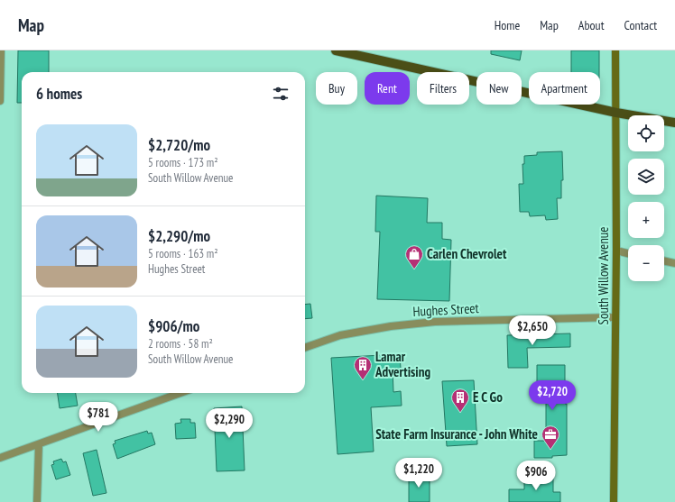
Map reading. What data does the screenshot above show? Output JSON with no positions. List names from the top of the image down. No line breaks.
{"streets":{"main road":["South Willow Avenue"],"street":["Hughes Street"]},"crossings":[["South Willow Avenue","Hughes Street"]],"places":{"shop":["Carlen Chevrolet"],"building":["Lamar Advertising","E C Go"],"office":["State Farm Insurance - John White"]},"page":{"header":"Map","nav":["Home","Map","About","Contact"],"chip":["Buy","Rent","Filters","New","Apartment"],"heading":"6 homes","map_buttons":["+","−"],"list":[{"name":"$2,720/mo","note":"5 rooms · 173 m² · South Willow Avenue"},{"name":"$2,290/mo","note":"5 rooms · 163 m² · Hughes Street"},{"name":"$906/mo","note":"2 rooms · 58 m² · South Willow Avenue"}],"price":["$2,650","$2,720","$781","$2,290","$1,220","$906"]}}
